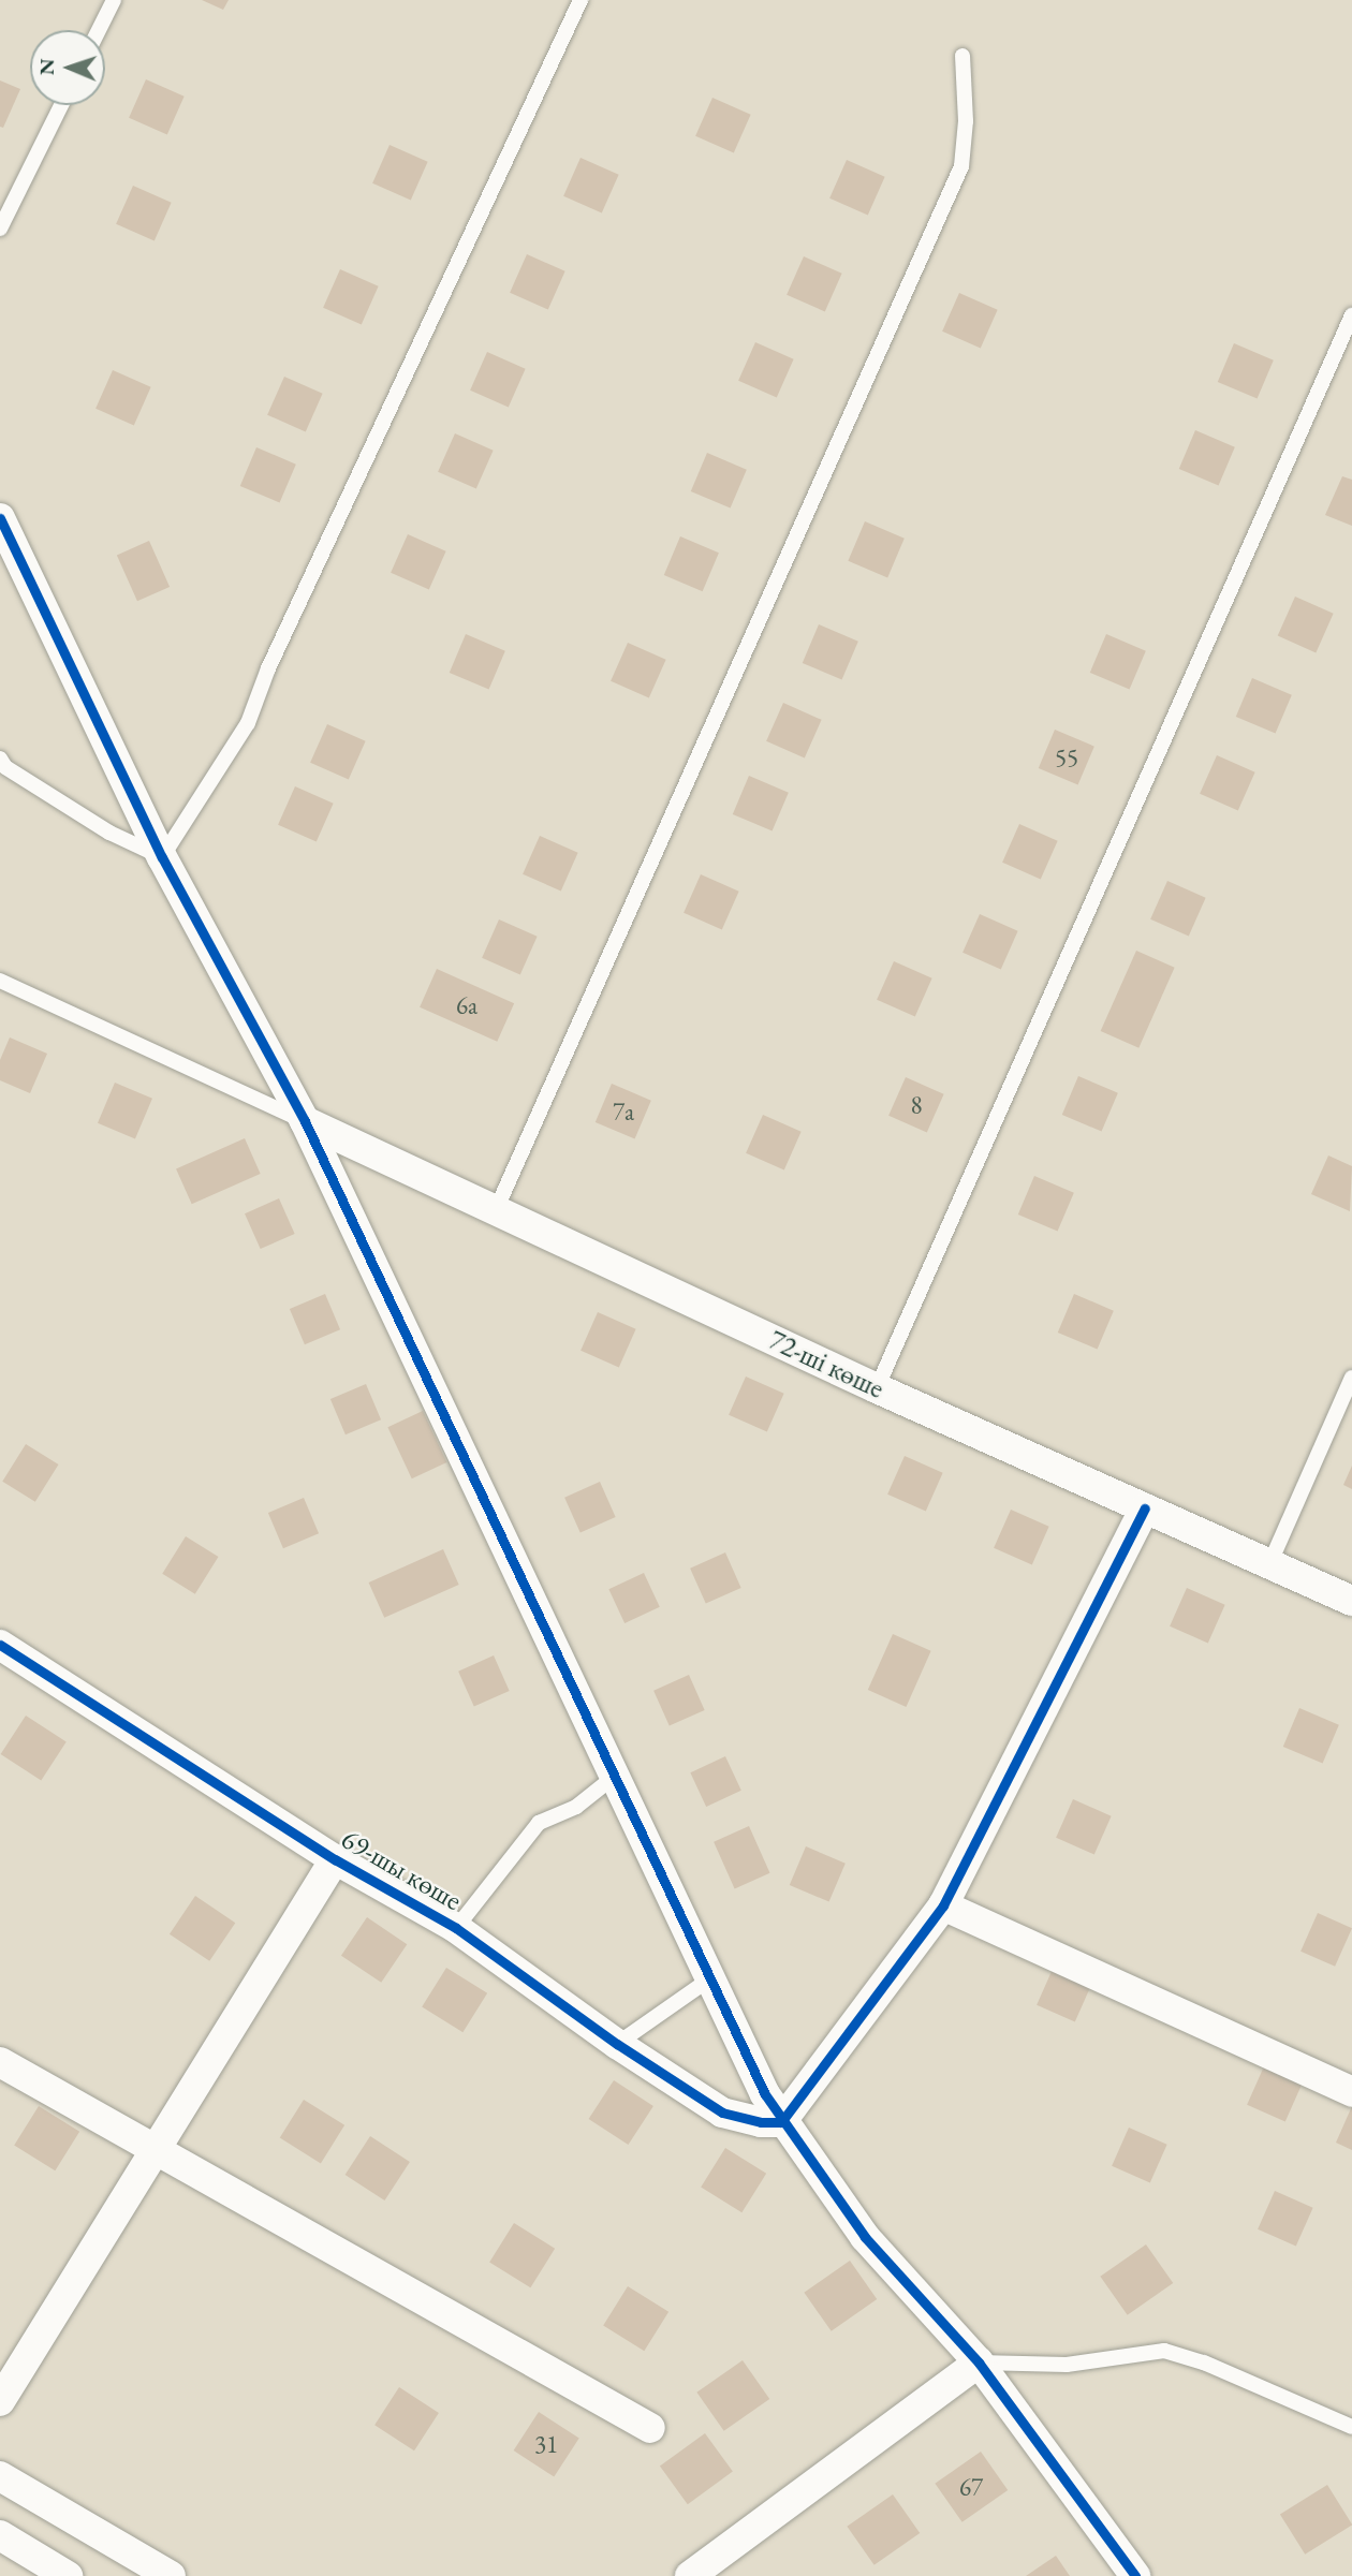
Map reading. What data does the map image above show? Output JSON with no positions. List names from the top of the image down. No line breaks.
{"streets":{"street":["72-ші көше","69-шы көше"]},"house_numbers":["55","6а","8","7а","31","67"],"north":"left"}
